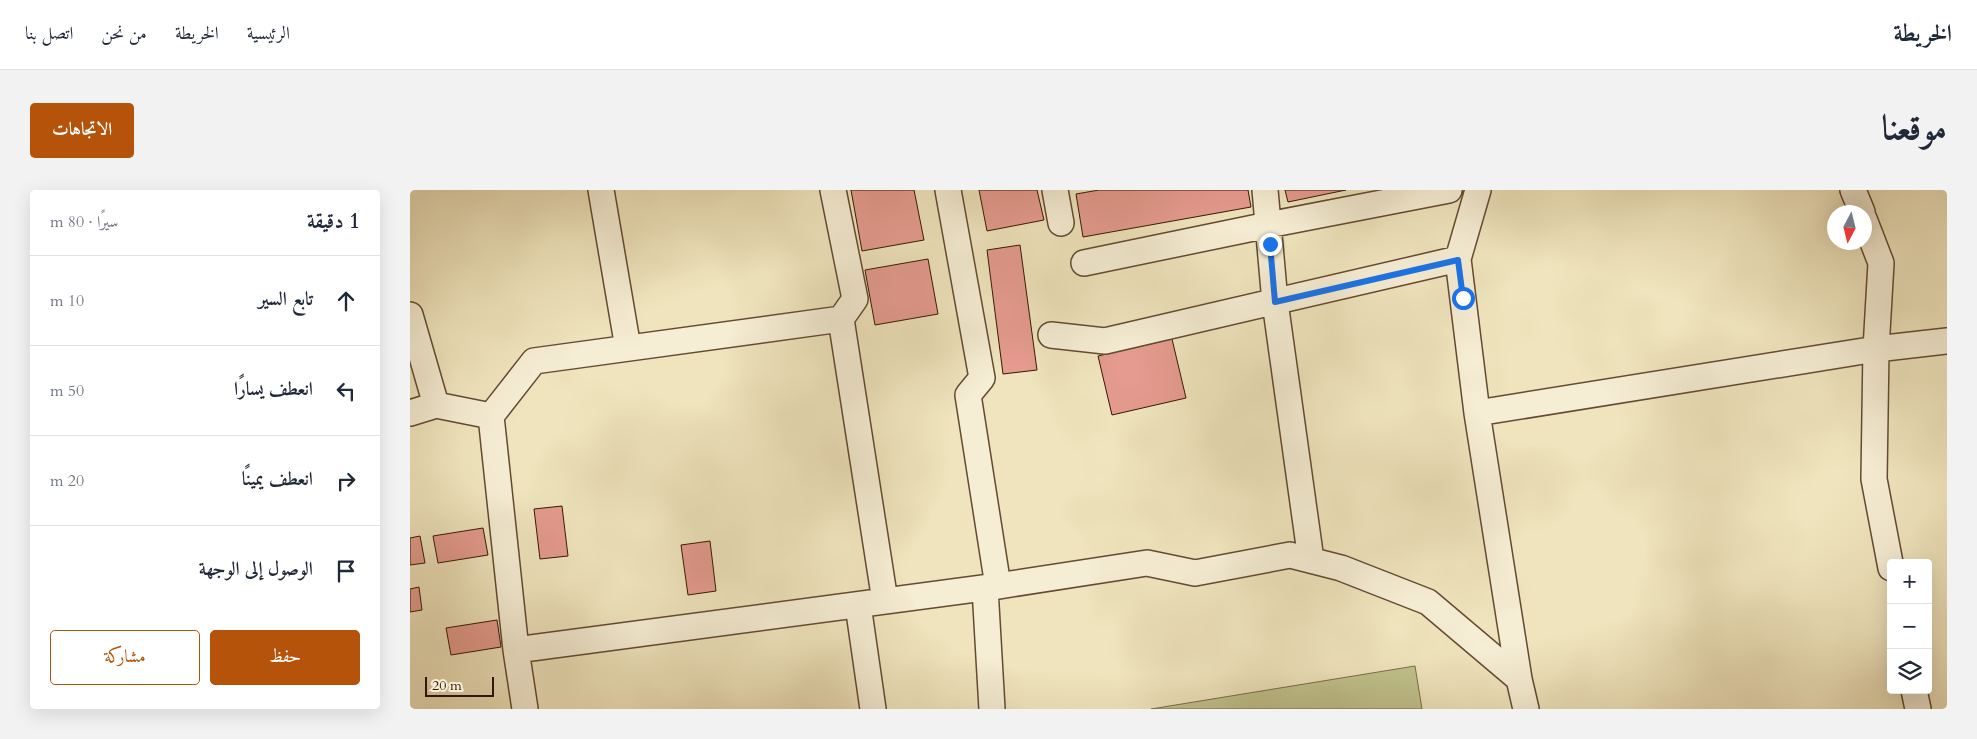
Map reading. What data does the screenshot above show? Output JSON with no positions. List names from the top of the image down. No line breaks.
{"scale_bar":"20 m","north":"bottom","page":{"header":"الخريطة","nav":["الرئيسية","الخريطة","من نحن","اتصل بنا"],"title":"موقعنا","buttons":["الاتجاهات",["حفظ","مشاركة"]],"heading":["1 دقيقة","سيرًا · 80 m"],"list":[["تابع السير","10 m"],["انعطف يسارًا","50 m"],["انعطف يمينًا","20 m"],"الوصول إلى الوجهة"],"map_buttons":["+","−"],"scale":"20 m"}}
